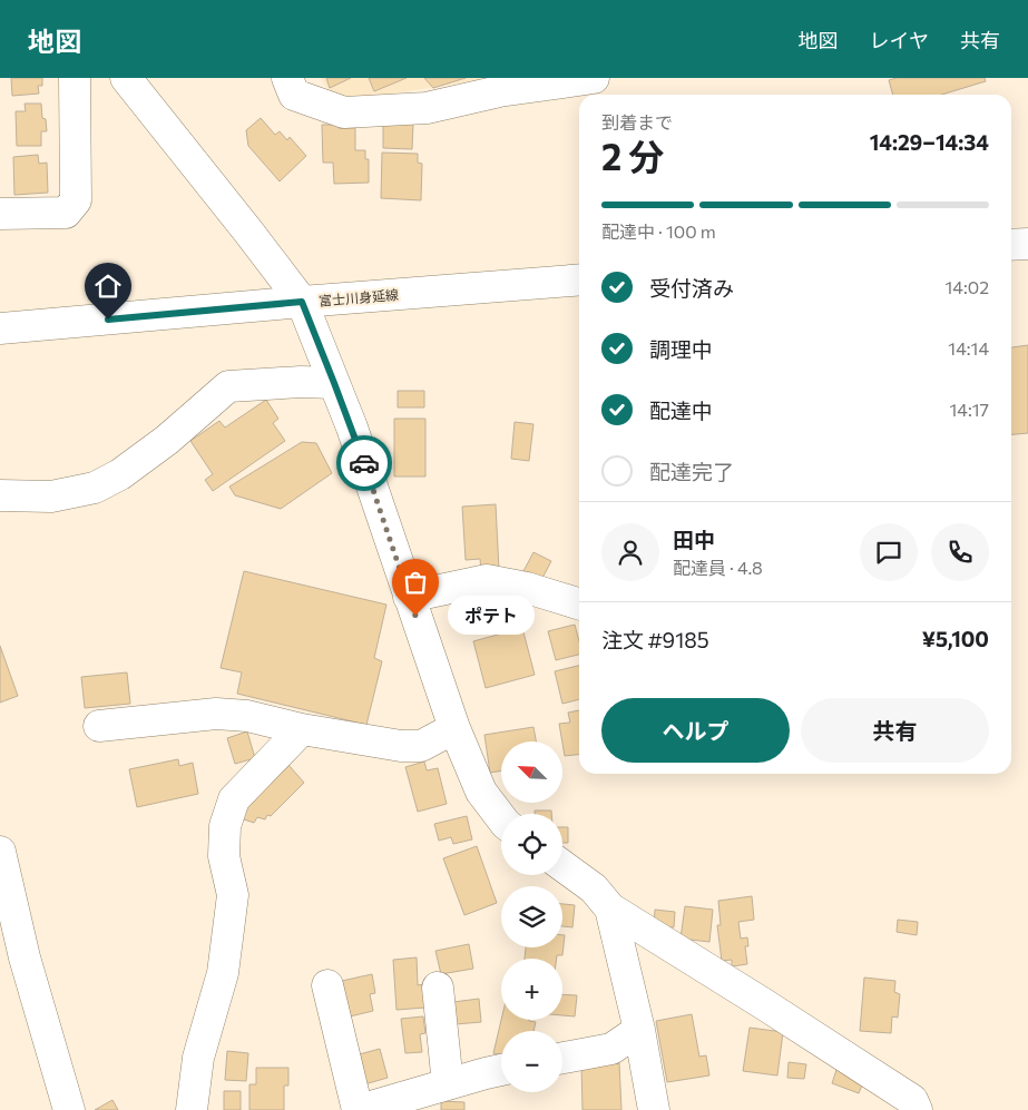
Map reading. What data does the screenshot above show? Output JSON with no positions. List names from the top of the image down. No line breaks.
{"streets":{"street":["富士川身延線"]},"places":["ポテト"],"north":"top left","page":{"header":"地図","nav":["地図","レイヤ","共有"],"heading":["2 分","到着まで","14:29–14:34"],"panel":["田中","配達員 · 4.8","注文 #9185","¥5,100"],"bar":"配達中 · 100 m","list":[["受付済み","14:02"],["調理中","14:14"],["配達中","14:17"],"配達完了"],"bubble":"ポテト","buttons":["ヘルプ","共有"],"map_buttons":["+","−"]}}
